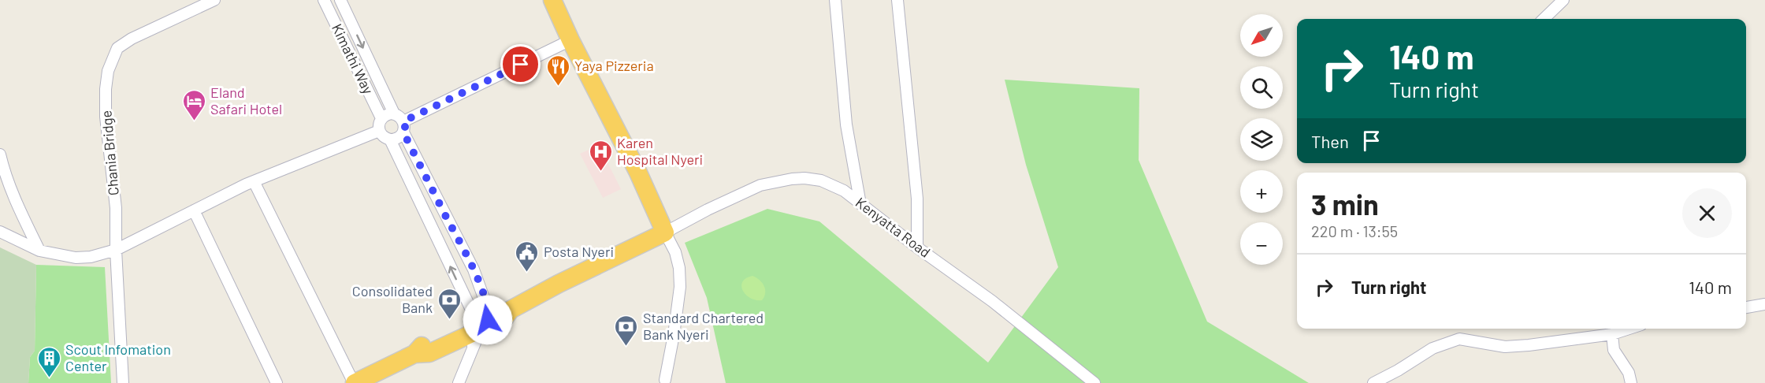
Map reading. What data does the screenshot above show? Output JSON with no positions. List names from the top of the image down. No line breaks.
{"streets":{"street":["Kimathi Way","Chania Bridge","Kenyatta Road"]},"places":{"restaurant":["Yaya Pizzeria"],"hotel":["Eland Safari Hotel"],"hospital":["Karen Hospital Nyeri"],"public building":["Posta Nyeri"],"bank":["Consolidated Bank","Standard Chartered Bank Nyeri"],"building":["Scout Infomation Center"]},"north":"bottom left","page":{"map_buttons":["+","−"],"turn":["140 m","Turn right"],"then":"Then","heading":["3 min","220 m · 13:55"],"list":[{"name":"Turn right","value":"140 m"}]}}
